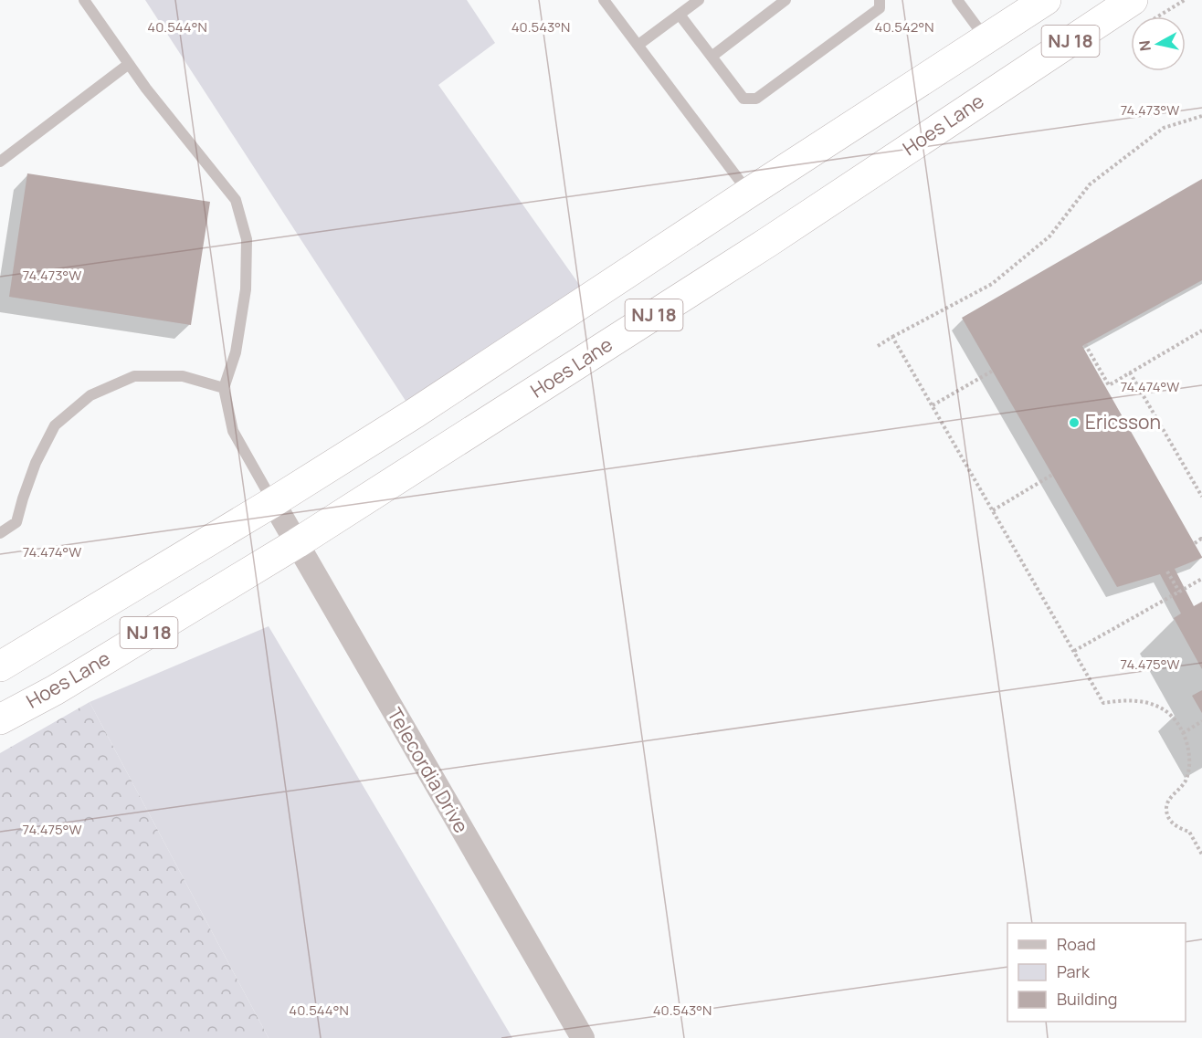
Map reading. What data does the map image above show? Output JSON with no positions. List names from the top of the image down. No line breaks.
{"streets":{"highway":["NJ 18","Hoes Lane"],"street":["Telecordia Drive"]},"crossings":[["NJ 18","Telecordia Drive"],["Hoes Lane","Telecordia Drive"]],"places":["Ericsson"],"legend":["Road","Park","Building"],"north":"left","coordinates":["40.544°N","40.543°N","40.542°N","74.473°W","74.474°W","74.475°W"]}
